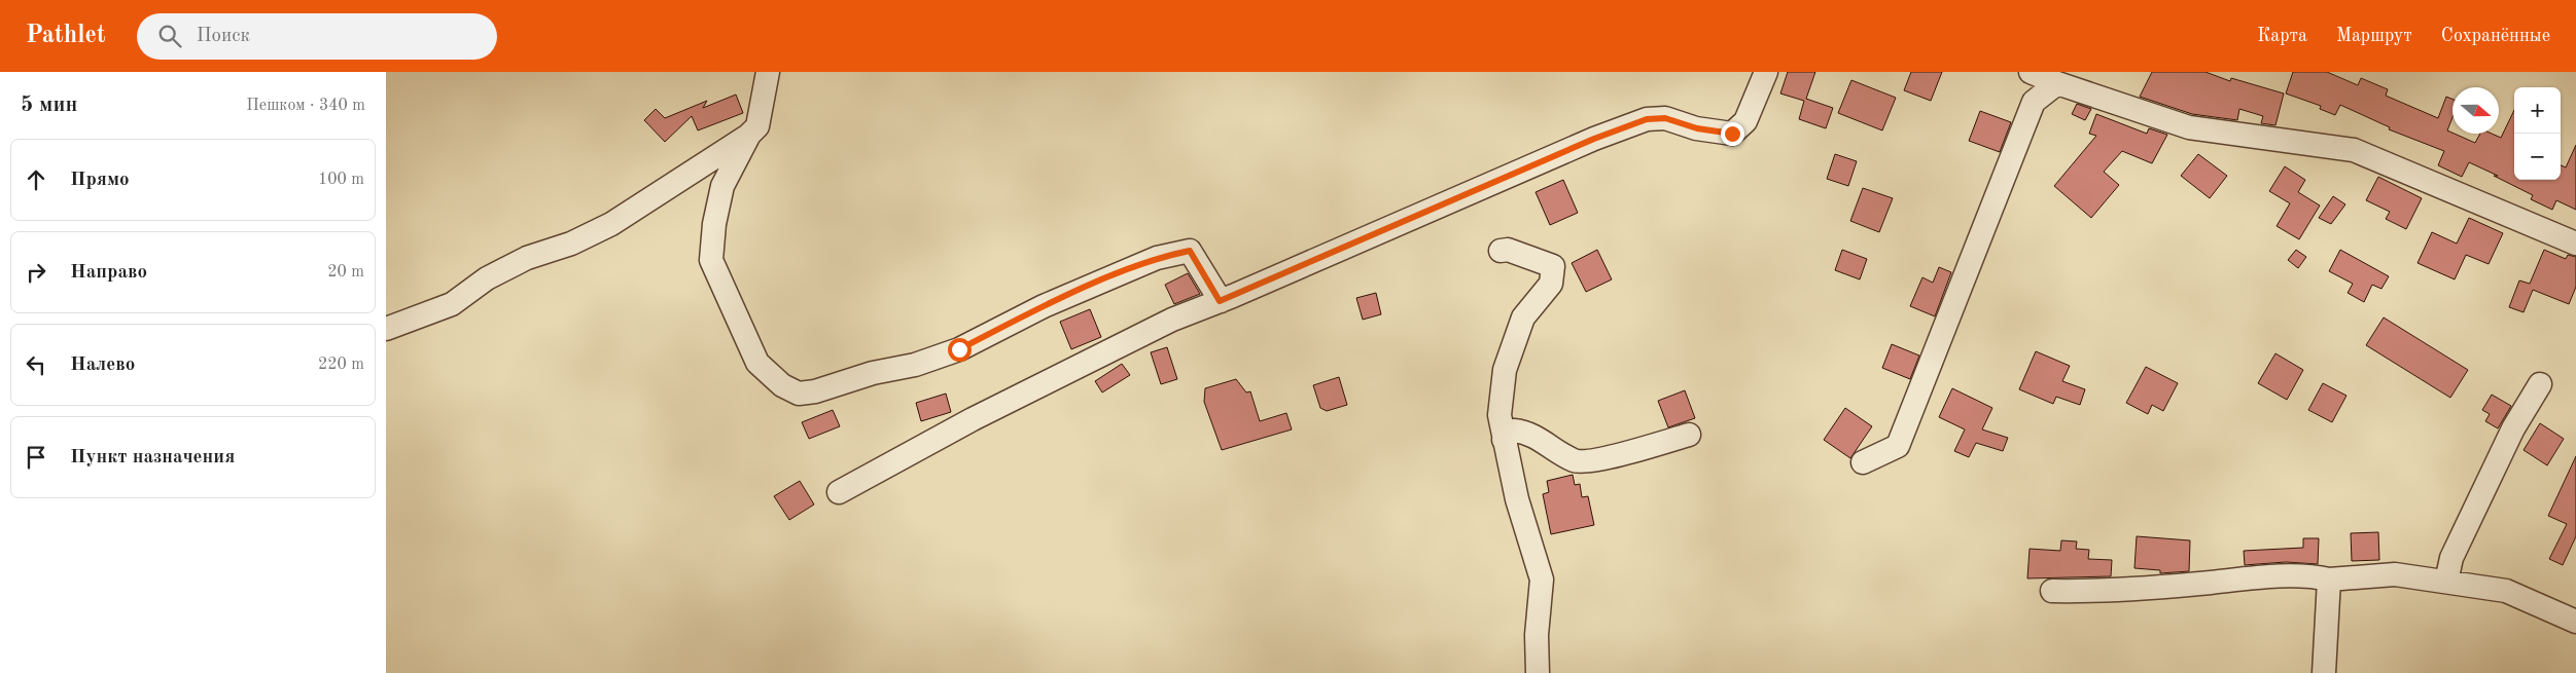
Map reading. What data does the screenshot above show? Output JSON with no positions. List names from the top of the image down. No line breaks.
{"north":"right","page":{"header":"Pathlet","search":"Поиск","nav":["Карта","Маршрут","Сохранённые"],"heading":["5 мин","Пешком · 340 m"],"map_buttons":["+","−"],"list":[["Прямо","100 m"],["Направо","20 m"],["Налево","220 m"],"Пункт назначения"]}}
